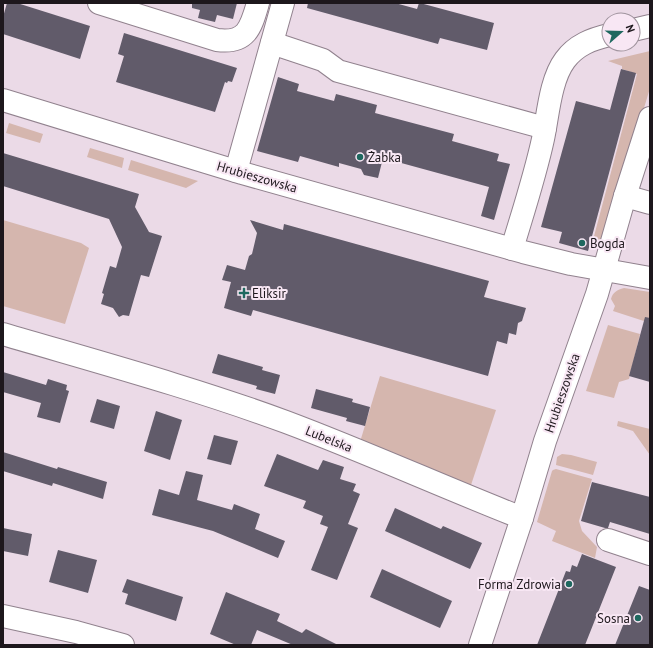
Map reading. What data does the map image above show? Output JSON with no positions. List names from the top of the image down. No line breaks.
{"streets":{"street":["Hrubieszowska","Lubelska"]},"crossings":[["Hrubieszowska","Lubelska"]],"places":{"other":["Żabka","Bogda","Forma Zdrowia","Sosna"],"health":["Eliksir"]},"north":"right"}
